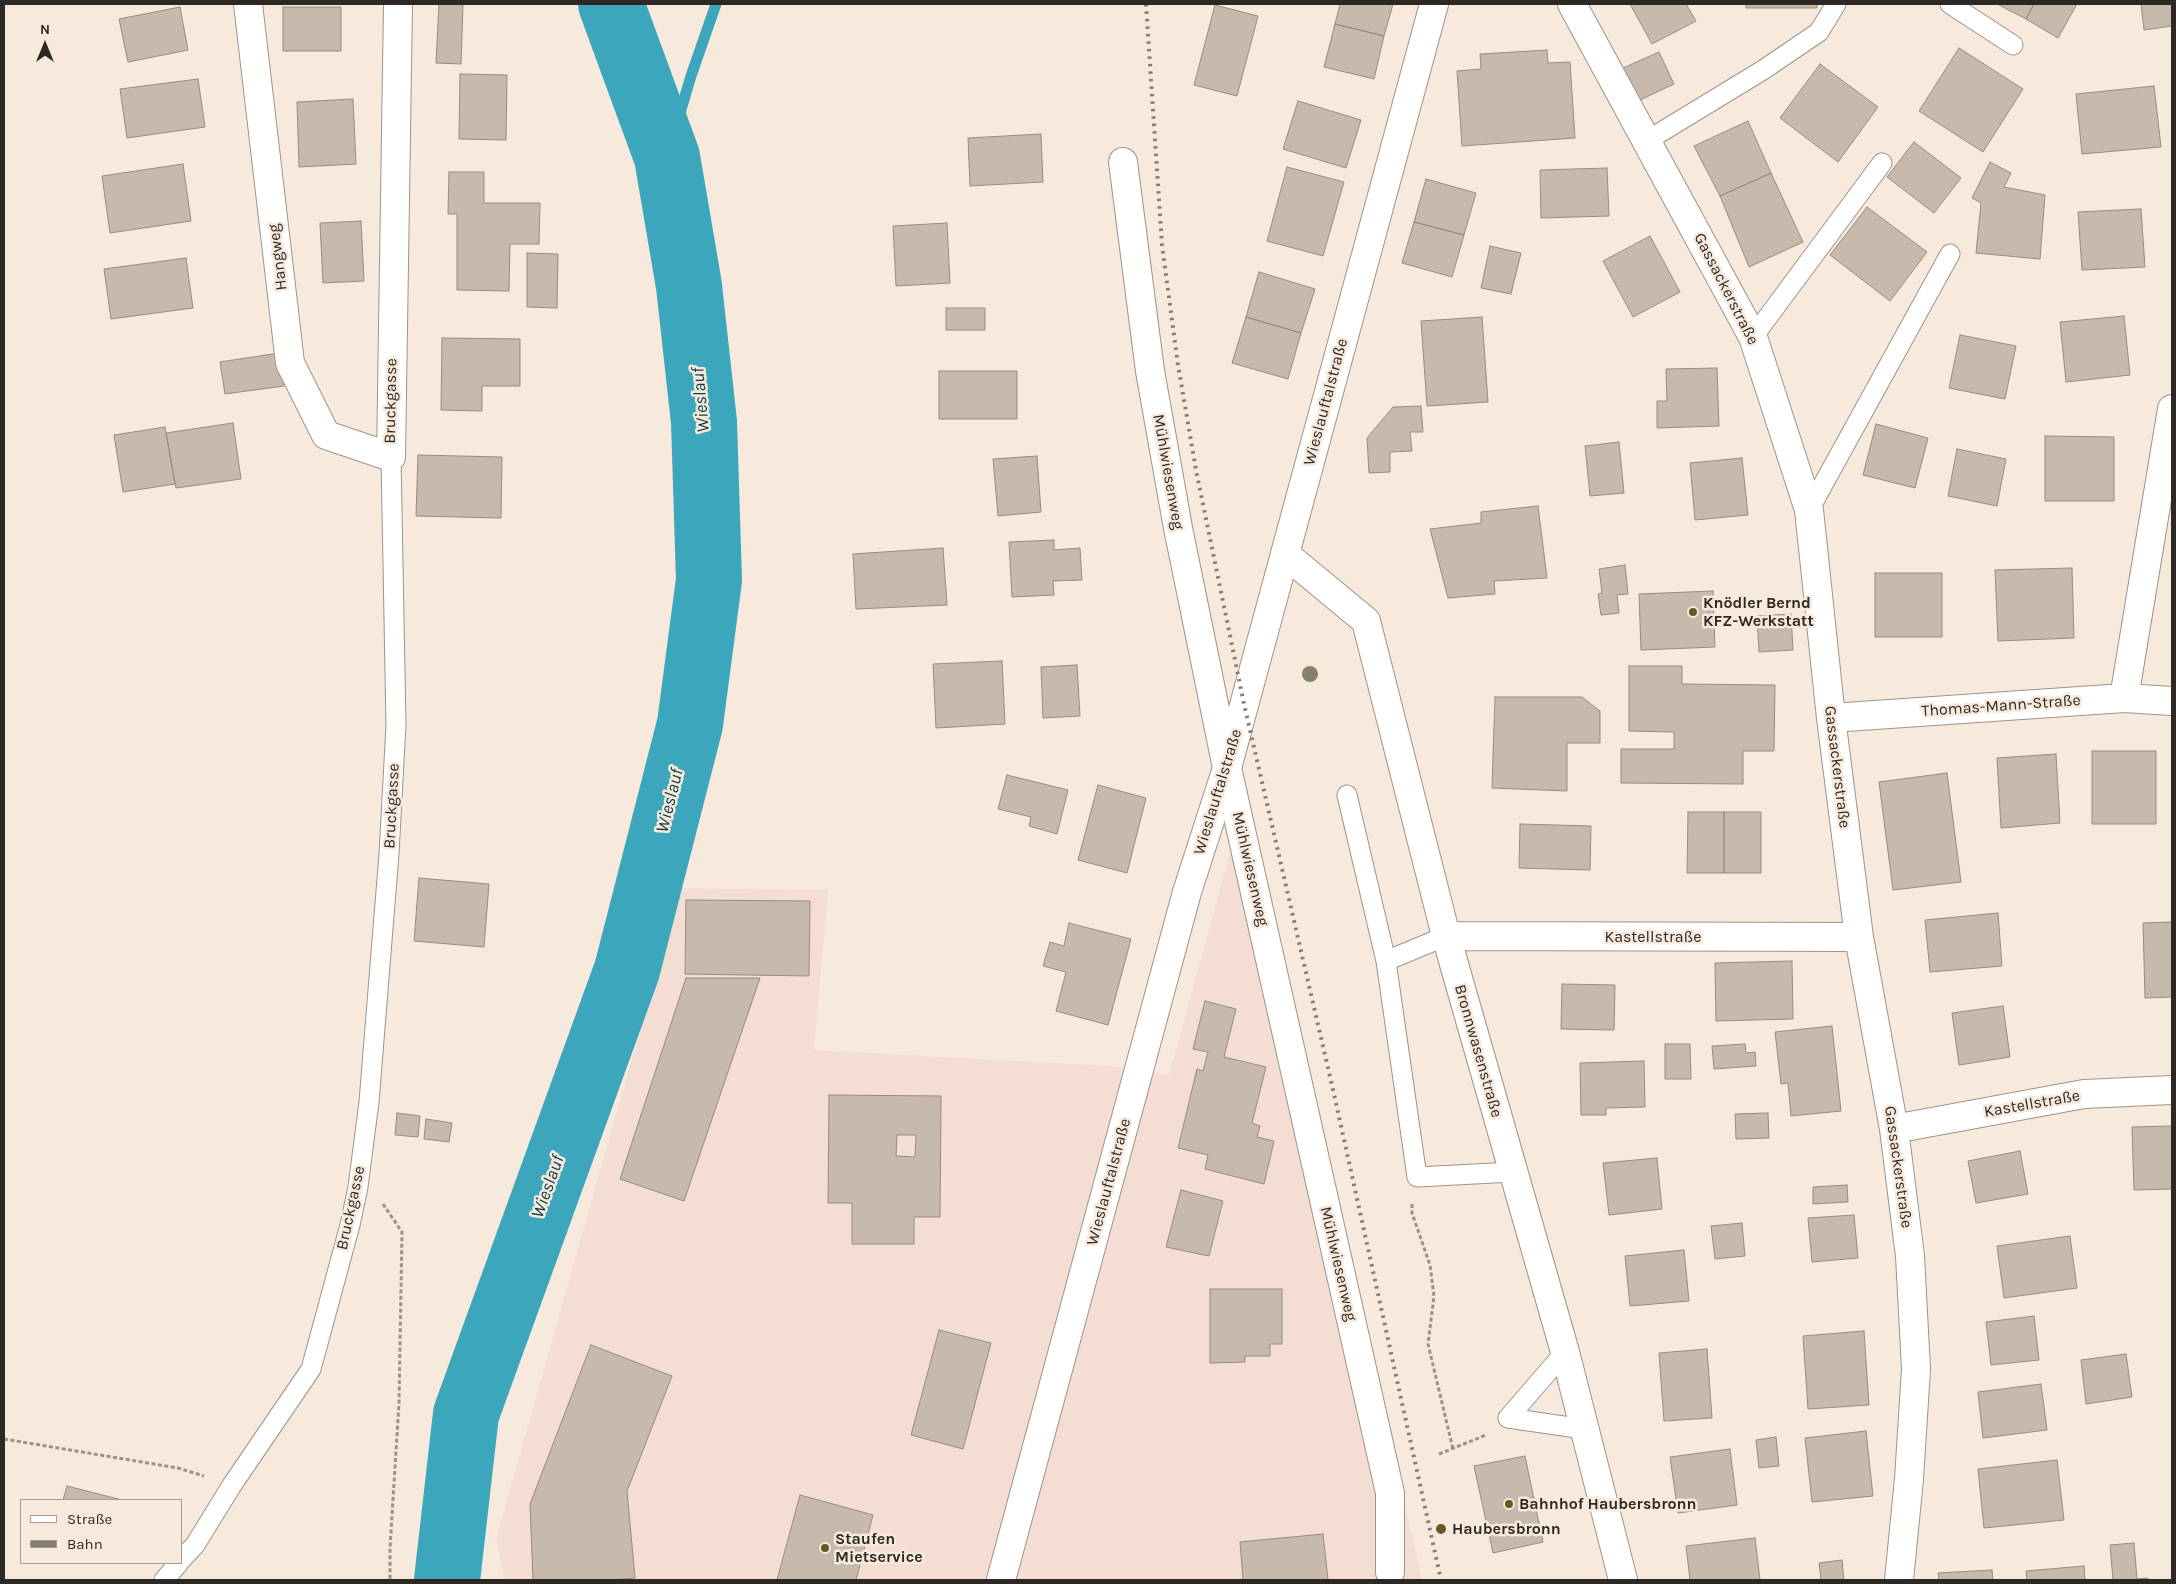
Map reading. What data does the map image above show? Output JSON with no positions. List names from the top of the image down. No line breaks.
{"streets":{"street":["Hangweg","Gassackerstraße","Bruckgasse","Wieslauftalstraße","Mühlwiesenweg","Thomas-Mann-Straße","Kastellstraße","Bronnwasenstraße"]},"crossings":[["Hangweg","Bruckgasse"],["Gassackerstraße","Thomas-Mann-Straße"],["Gassackerstraße","Kastellstraße"],["Wieslauftalstraße","Mühlwiesenweg"],["Wieslauftalstraße","Bronnwasenstraße"],["Kastellstraße","Bronnwasenstraße"]],"water":["Wieslauf"],"places":["Knödler Bernd KFZ-Werkstatt","Bahnhof Haubersbronn","Haubersbronn","Staufen Mietservice"],"legend":["Straße","Bahn"],"north":"top"}
